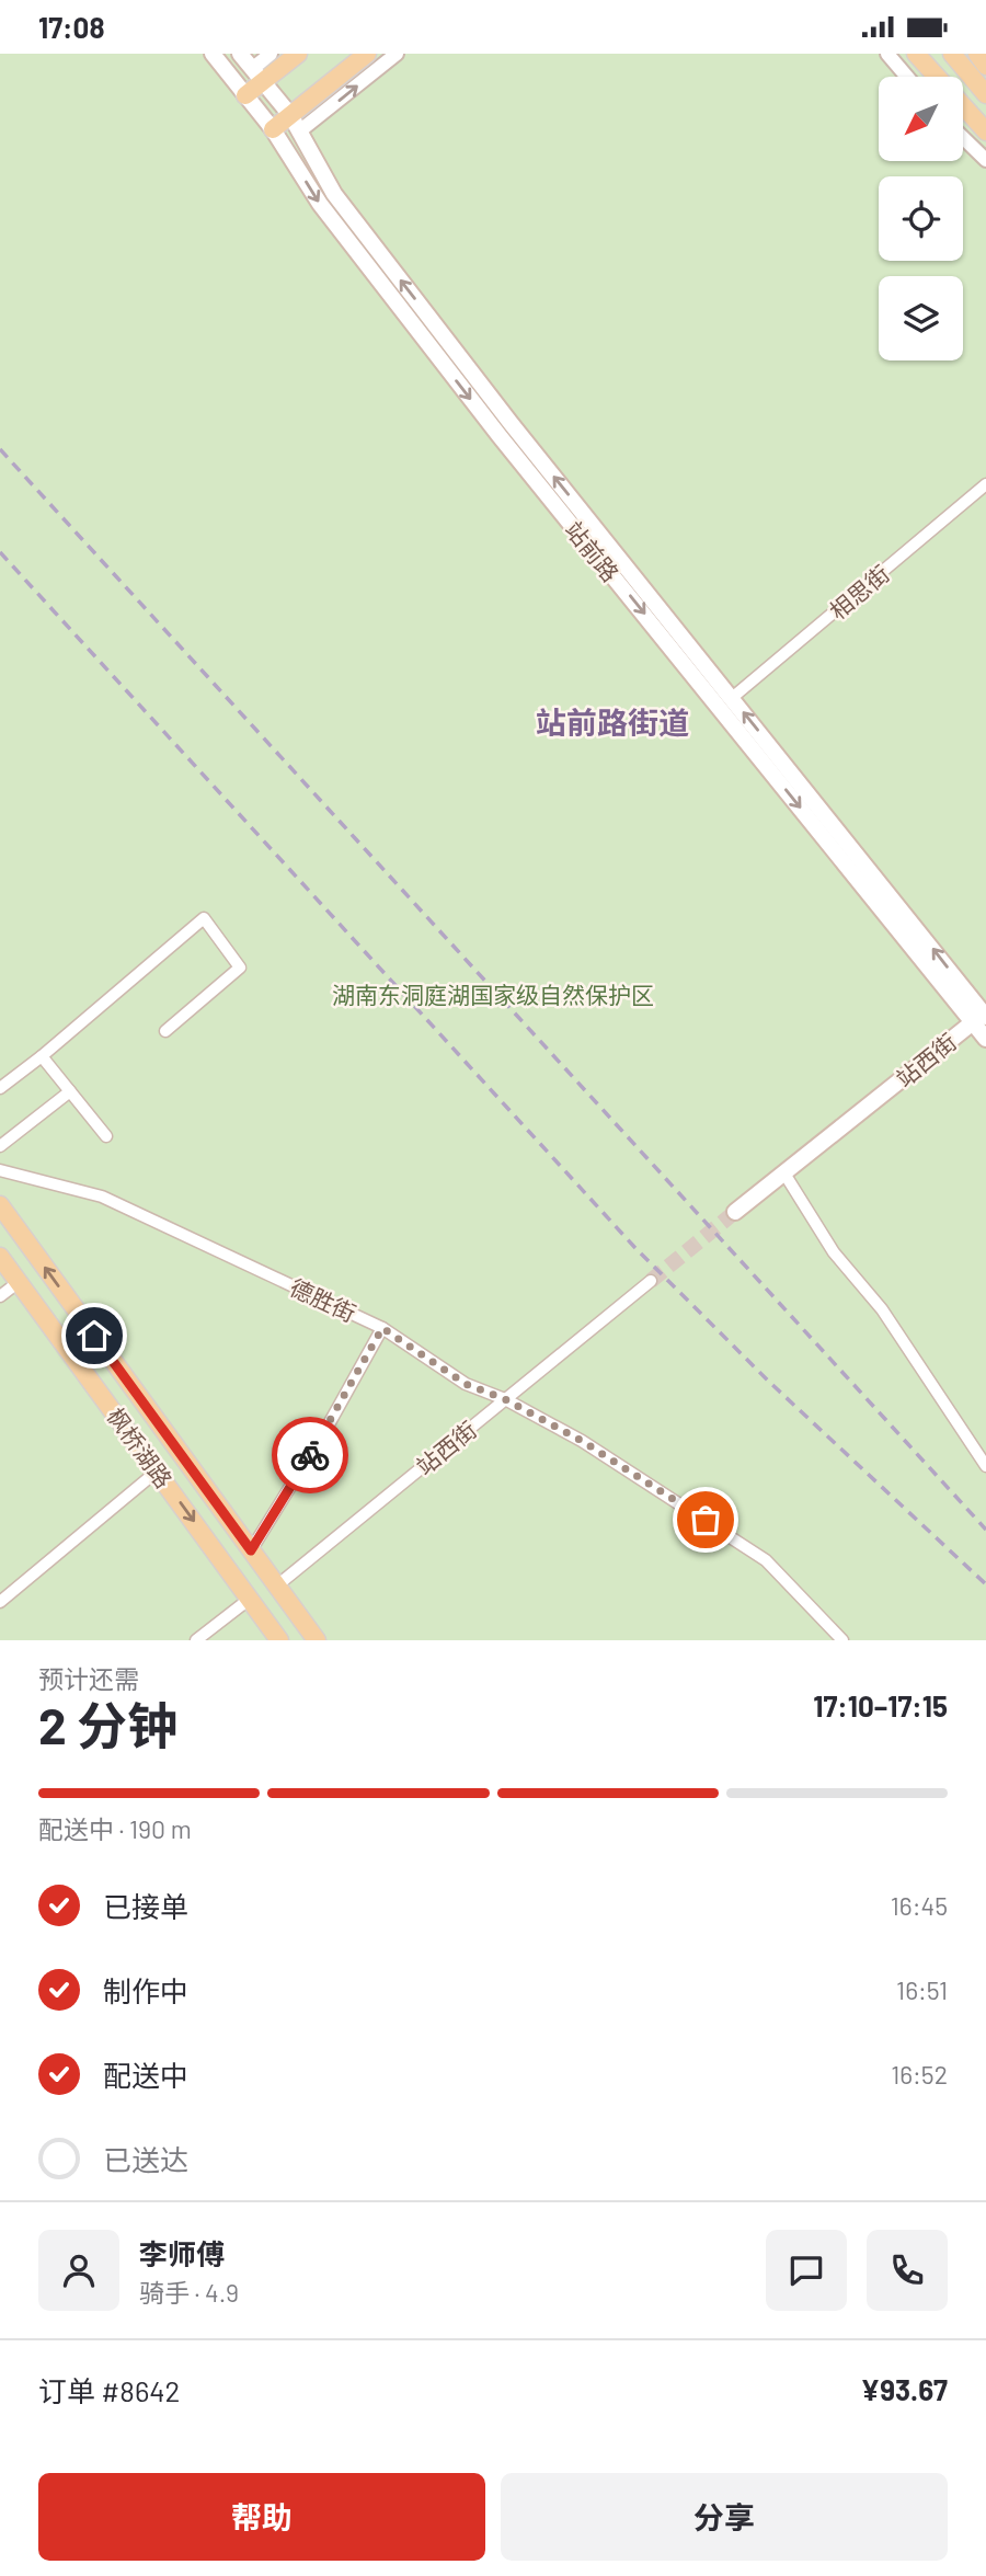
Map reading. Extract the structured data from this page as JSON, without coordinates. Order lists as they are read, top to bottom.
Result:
{
  "streets": {
    "main road": ["站前路", "站西街", "枫桥湖路"],
    "street": ["相思街", "德胜街"]
  },
  "crossings": [
    ["站前路", "相思街"],
    ["站前路", "站西街"],
    ["站西街", "德胜街"],
    ["站西街", "枫桥湖路"]
  ],
  "districts": ["站前路街道"],
  "parks": ["湖南东洞庭湖国家级自然保护区"],
  "north": "bottom left",
  "page": {
    "status": "17:08",
    "heading": ["2 分钟", "预计还需", "17:10–17:15"],
    "panel": [
      "李师傅",
      "骑手 · 4.9",
      "订单 #8642",
      "¥93.67"
    ],
    "bar": "配送中 · 190 m",
    "list": [
      ["已接单", "16:45"],
      ["制作中", "16:51"],
      ["配送中", "16:52"],
      "已送达"
    ],
    "buttons": ["帮助", "分享"]
  }
}
